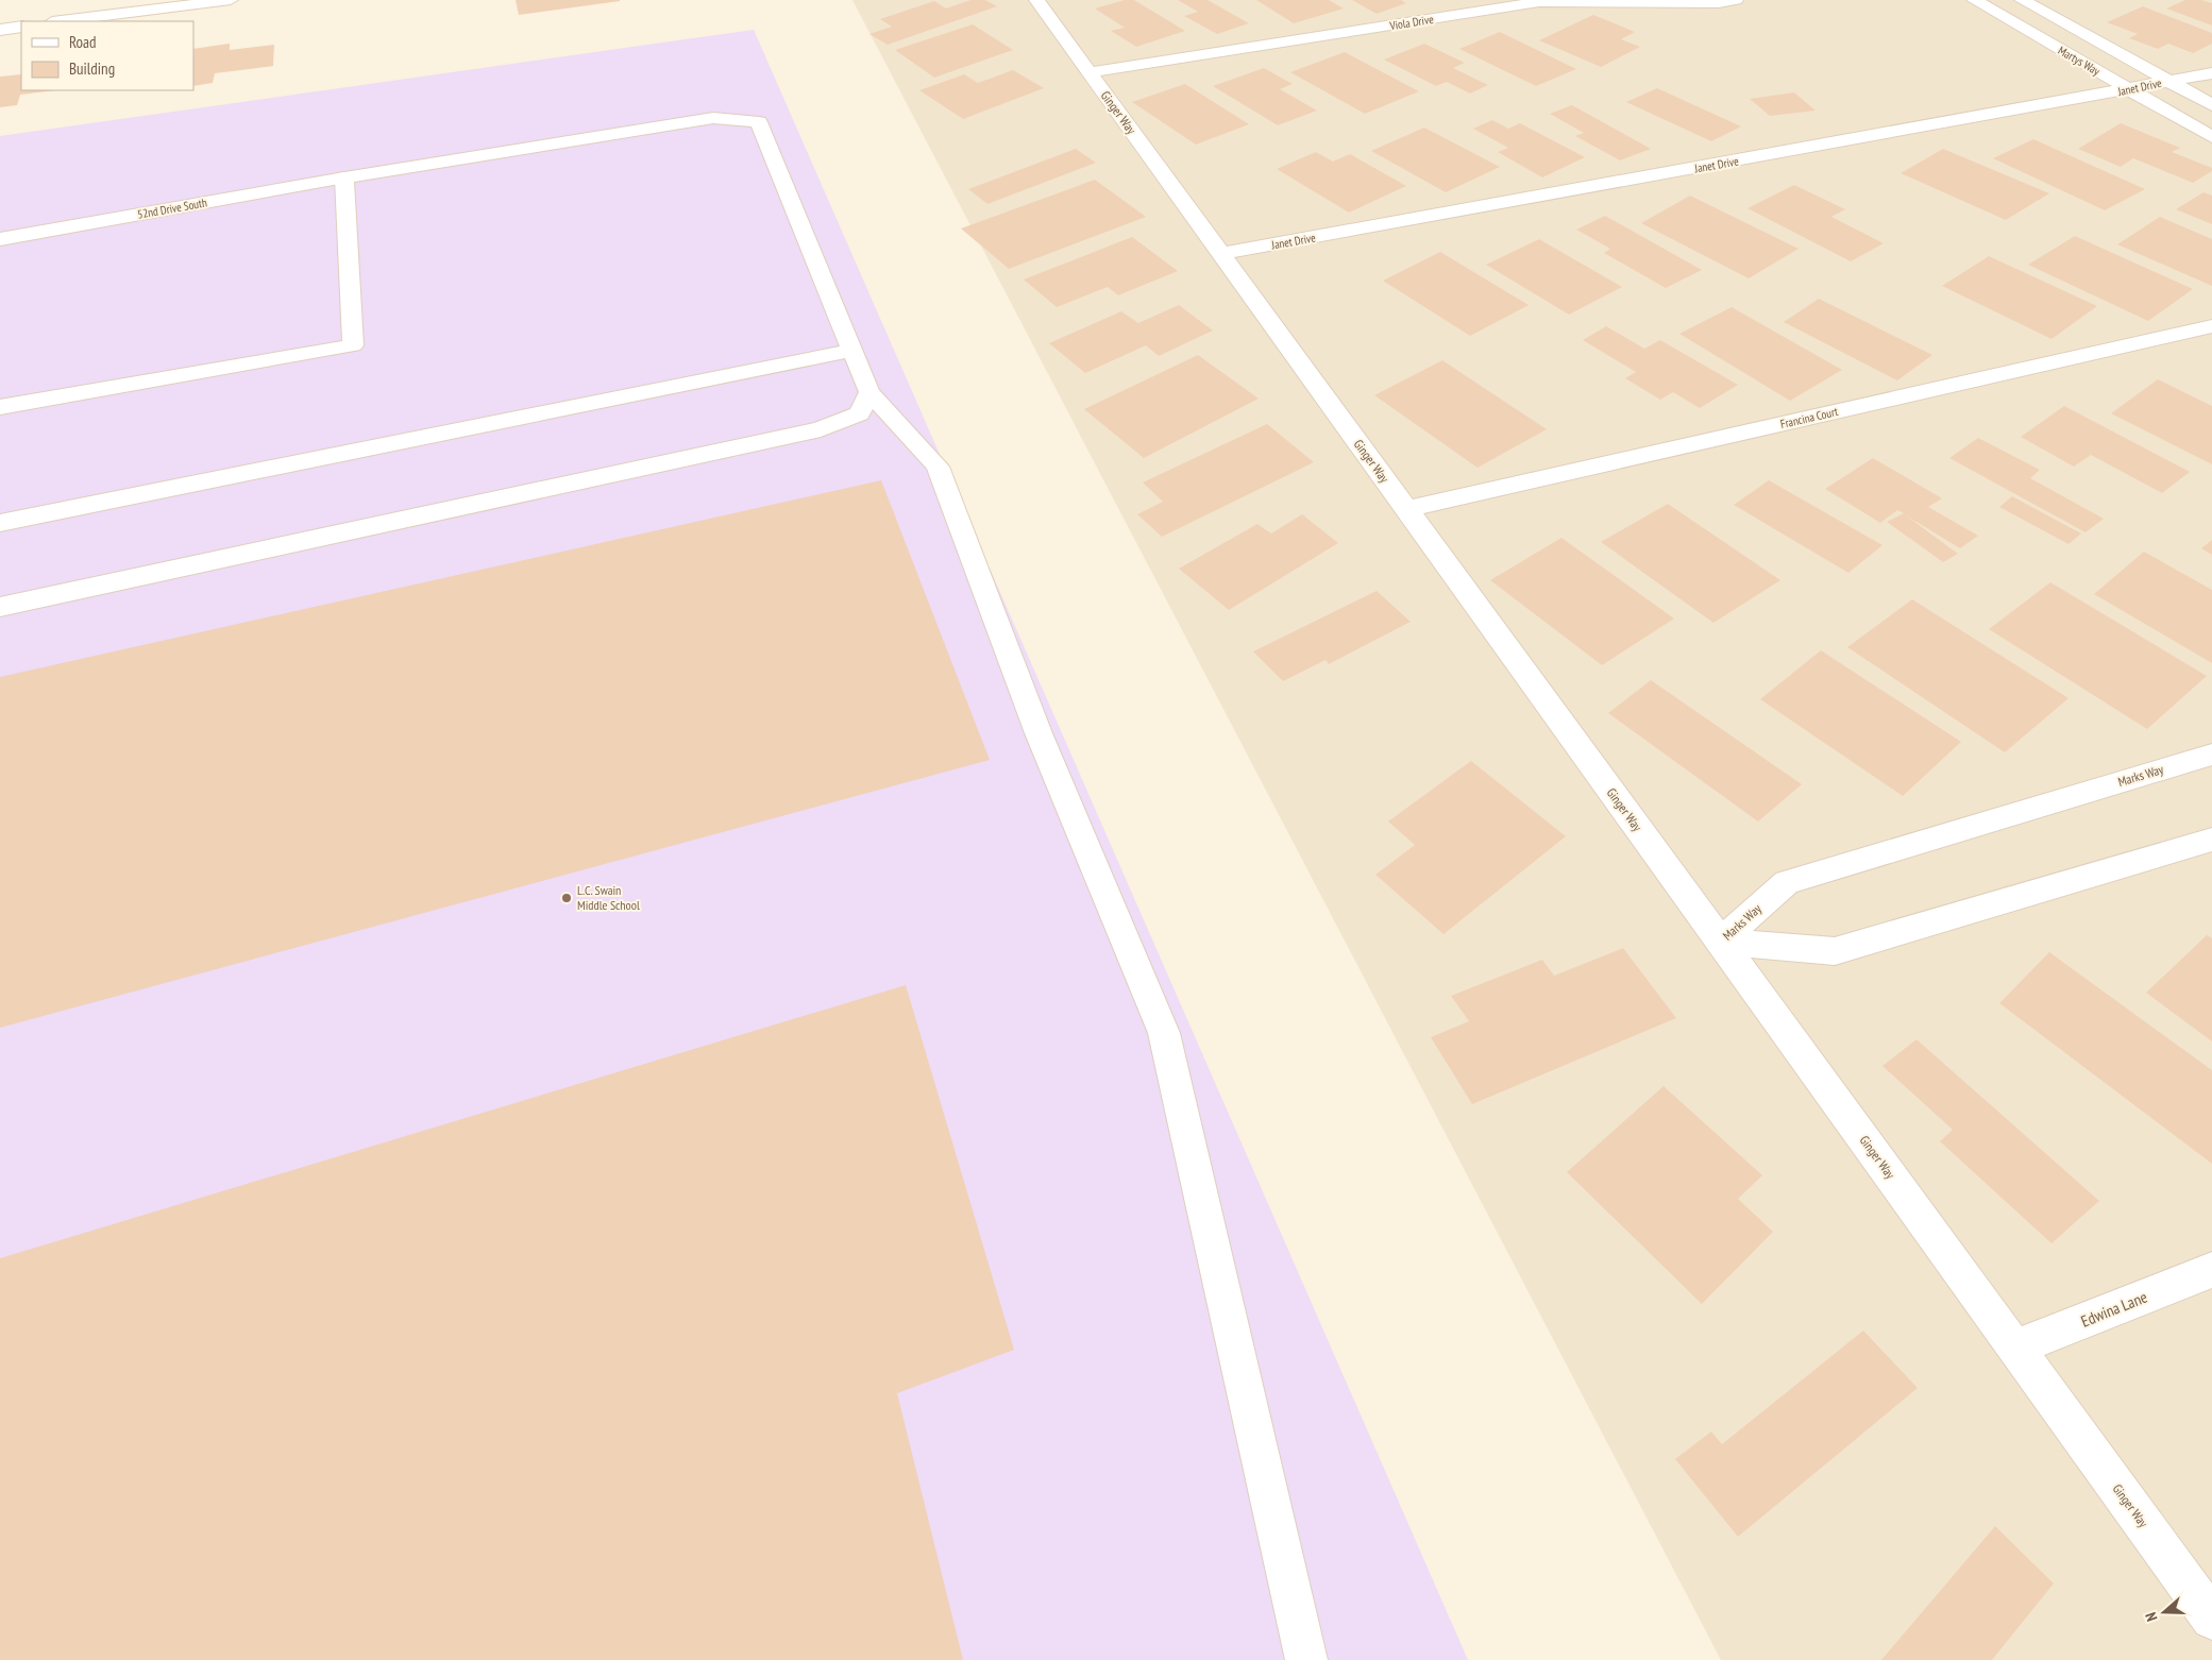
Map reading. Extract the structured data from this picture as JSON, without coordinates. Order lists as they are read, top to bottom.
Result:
{
  "streets": {
    "street": [
      "Viola Drive",
      "Martys Way",
      "Janet Drive",
      "Ginger Way",
      "52nd Drive South",
      "Francina Court",
      "Marks Way",
      "Edwina Lane"
    ]
  },
  "crossings": [
    ["Viola Drive", "Ginger Way"],
    ["Martys Way", "Janet Drive"],
    ["Janet Drive", "Ginger Way"],
    ["Ginger Way", "Francina Court"],
    ["Ginger Way", "Marks Way"],
    ["Ginger Way", "Edwina Lane"]
  ],
  "places": ["L.C. Swain Middle School"],
  "legend": ["Road", "Building"],
  "north": "left"
}
